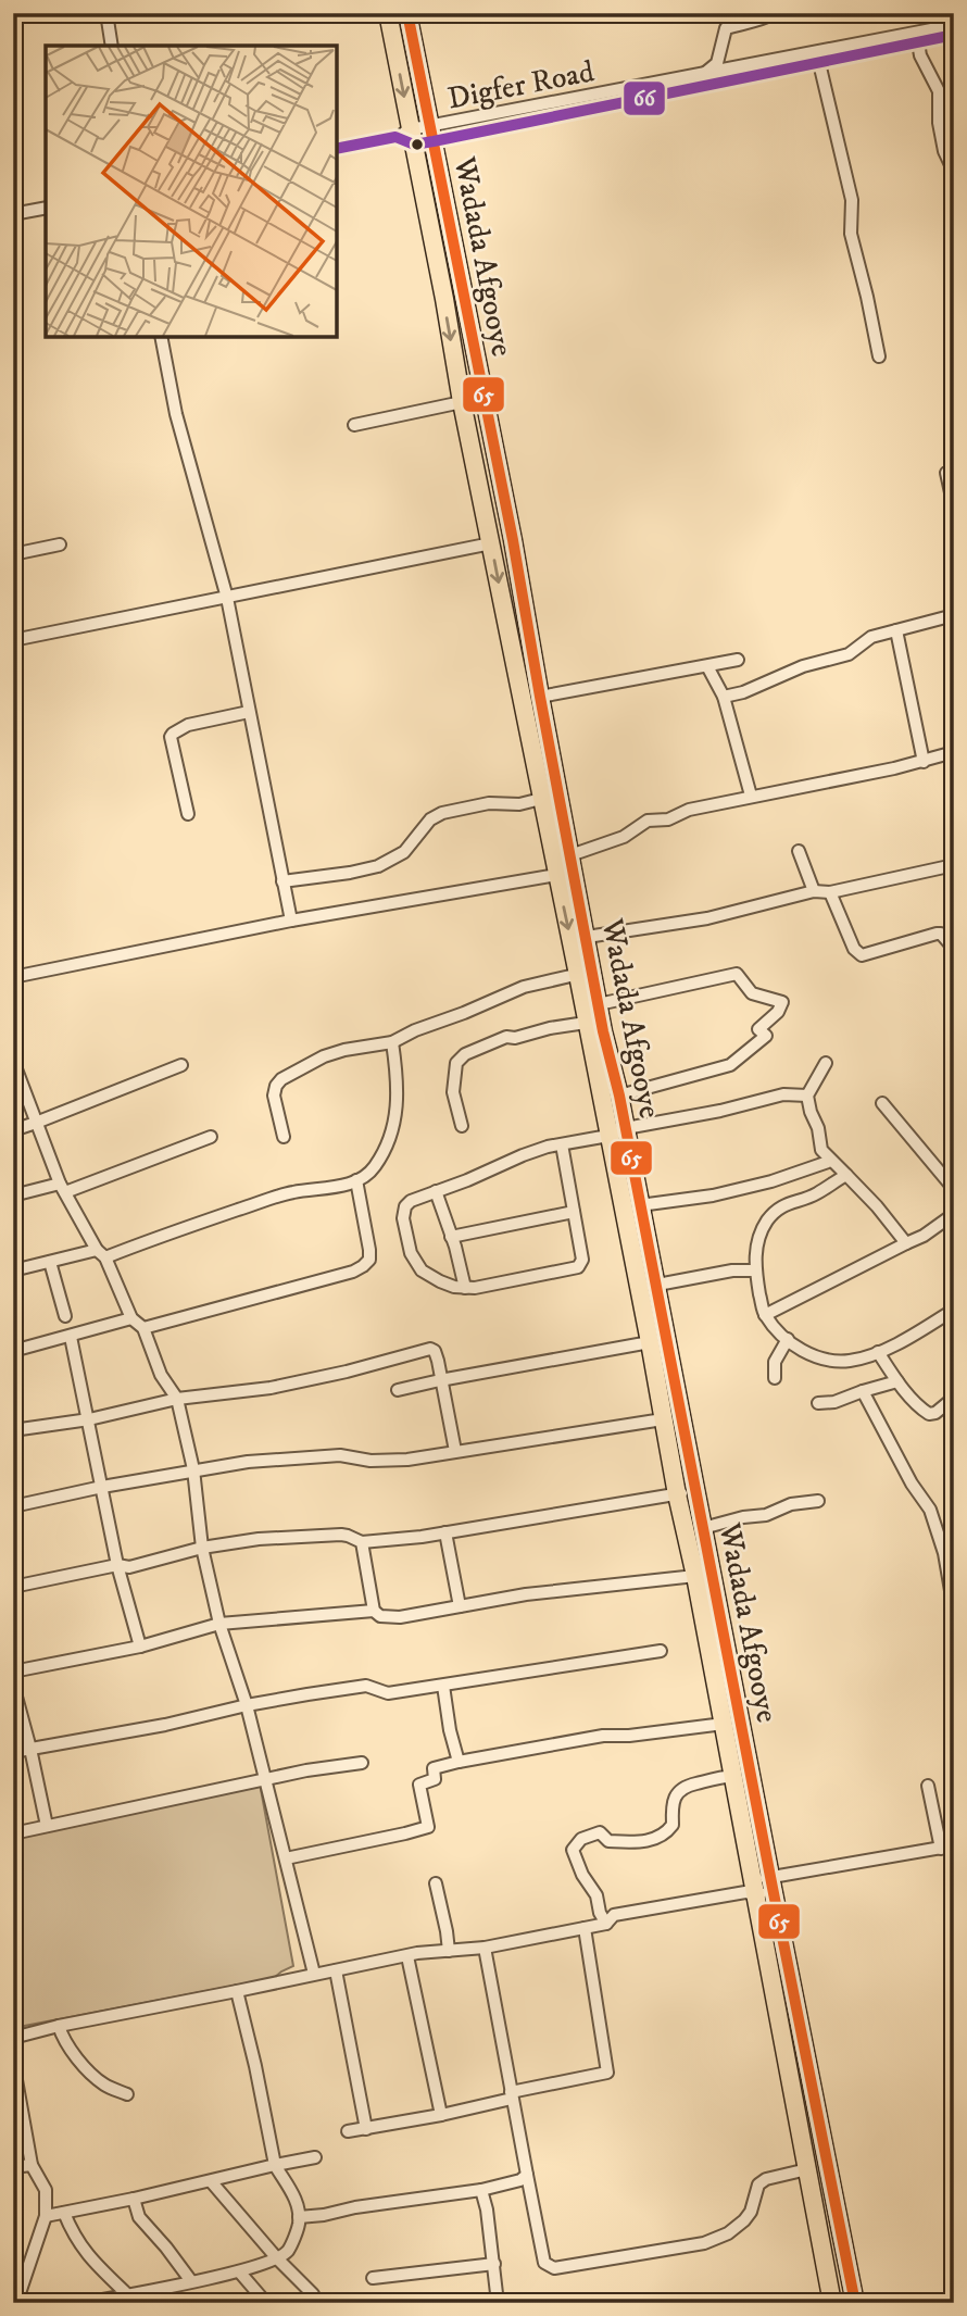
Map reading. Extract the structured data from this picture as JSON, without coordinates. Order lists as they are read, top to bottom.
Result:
{
  "streets": {
    "highway": ["Wadada Afgooye"],
    "street": ["Digfer Road"]
  },
  "crossings": [
    ["Digfer Road", "Wadada Afgooye"]
  ],
  "lines": ["transit line 65", "transit line 66"]
}
